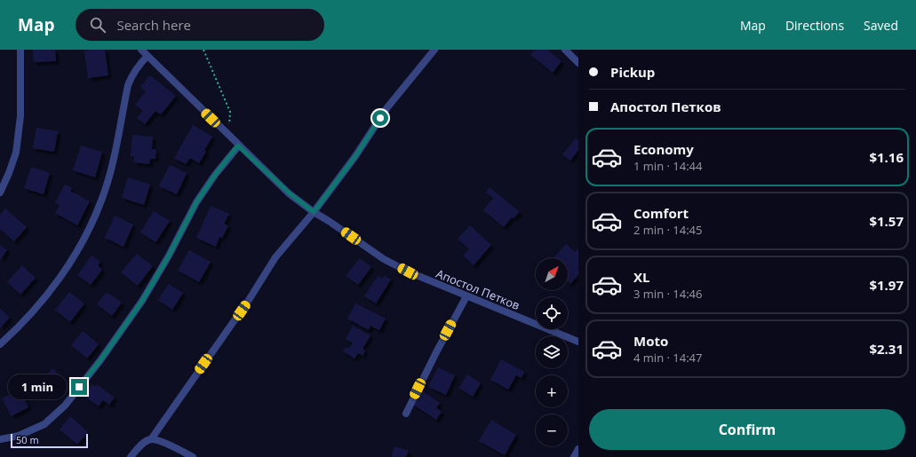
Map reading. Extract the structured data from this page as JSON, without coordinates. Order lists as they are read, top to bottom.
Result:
{
  "streets": {
    "street": ["Апостол Петков"]
  },
  "scale_bar": "50 m",
  "north": "top right",
  "page": {
    "header": "Map",
    "search": "Search here",
    "nav": ["Map", "Directions", "Saved"],
    "banner": ["Pickup", "Апостол Петков"],
    "list": [
      {
        "name": "Economy",
        "note": "1 min · 14:44",
        "value": "$1.16"
      },
      {
        "name": "Comfort",
        "note": "2 min · 14:45",
        "value": "$1.57"
      },
      {
        "name": "XL",
        "note": "3 min · 14:46",
        "value": "$1.97"
      },
      {
        "name": "Moto",
        "note": "4 min · 14:47",
        "value": "$2.31"
      }
    ],
    "map_buttons": ["+", "−"],
    "bubble": "1 min",
    "buttons": "Confirm",
    "scale": "50 m"
  }
}
